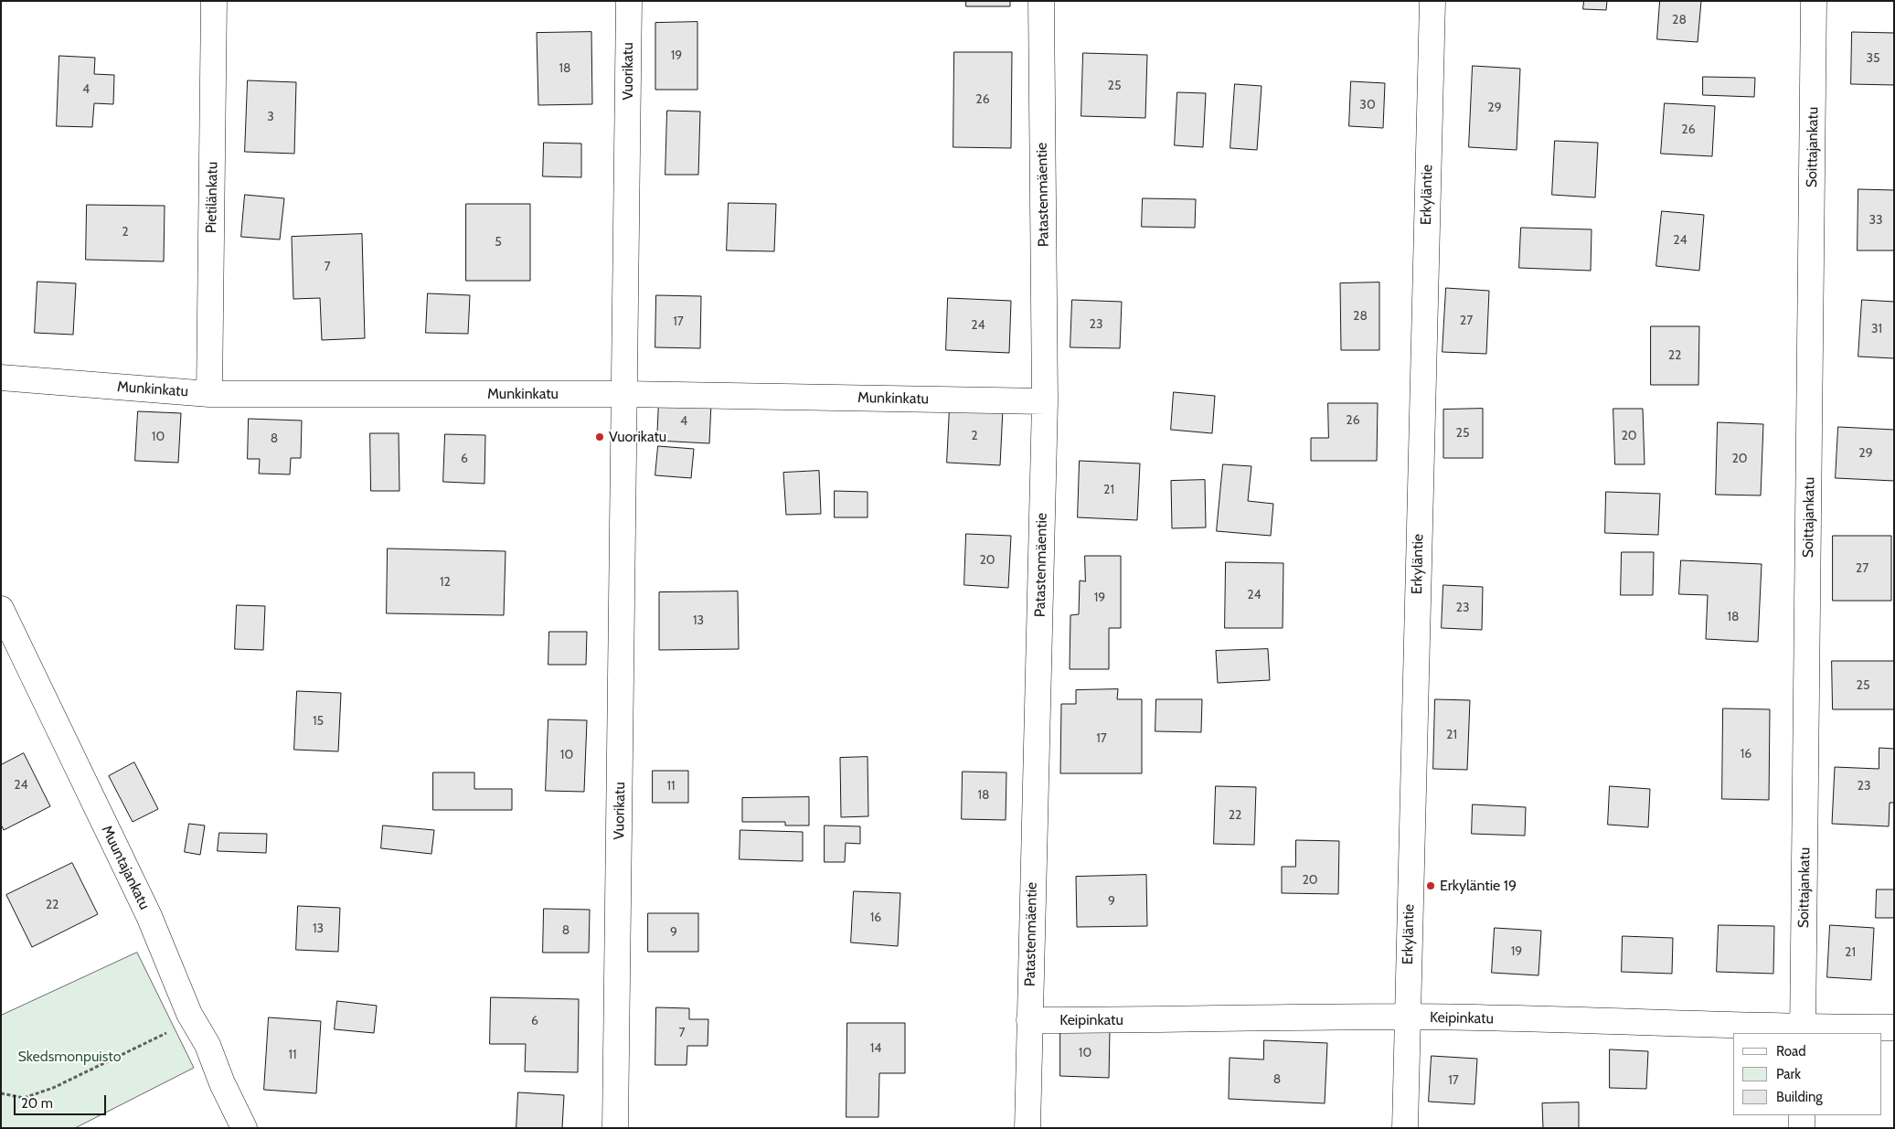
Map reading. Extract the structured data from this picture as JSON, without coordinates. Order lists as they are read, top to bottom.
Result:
{
  "streets": {
    "street": [
      "Vuorikatu",
      "Soittajankatu",
      "Patastenmäentie",
      "Erkyläntie",
      "Pietilänkatu",
      "Munkinkatu",
      "Muuntajankatu",
      "Keipinkatu"
    ]
  },
  "crossings": [
    ["Vuorikatu", "Munkinkatu"],
    ["Soittajankatu", "Keipinkatu"],
    ["Patastenmäentie", "Munkinkatu"],
    ["Patastenmäentie", "Keipinkatu"],
    ["Erkyläntie", "Keipinkatu"],
    ["Pietilänkatu", "Munkinkatu"]
  ],
  "parks": ["Skedsmonpuisto"],
  "places": ["Vuorikatu", "Erkyläntie 19"],
  "house_numbers": [
    "28",
    "19",
    "35",
    "18",
    "25",
    "4",
    "26",
    "30",
    "29",
    "3",
    "26",
    "33",
    "2",
    "24",
    "5",
    "7",
    "28",
    "27",
    "17",
    "23",
    "24",
    "31",
    "22",
    "26",
    "4",
    "25",
    "2",
    "20",
    "10",
    "8",
    "29",
    "6",
    "20",
    "21",
    "20",
    "27",
    "12",
    "24",
    "19",
    "23",
    "18",
    "13",
    "25",
    "15",
    "21",
    "17",
    "16",
    "10",
    "24",
    "11",
    "23",
    "18",
    "22",
    "20",
    "9",
    "22",
    "16",
    "13",
    "8",
    "9",
    "19",
    "21",
    "6",
    "7",
    "14",
    "10",
    "11",
    "8",
    "17"
  ],
  "legend": ["Road", "Park", "Building"],
  "scale_bar": "20 m"
}
